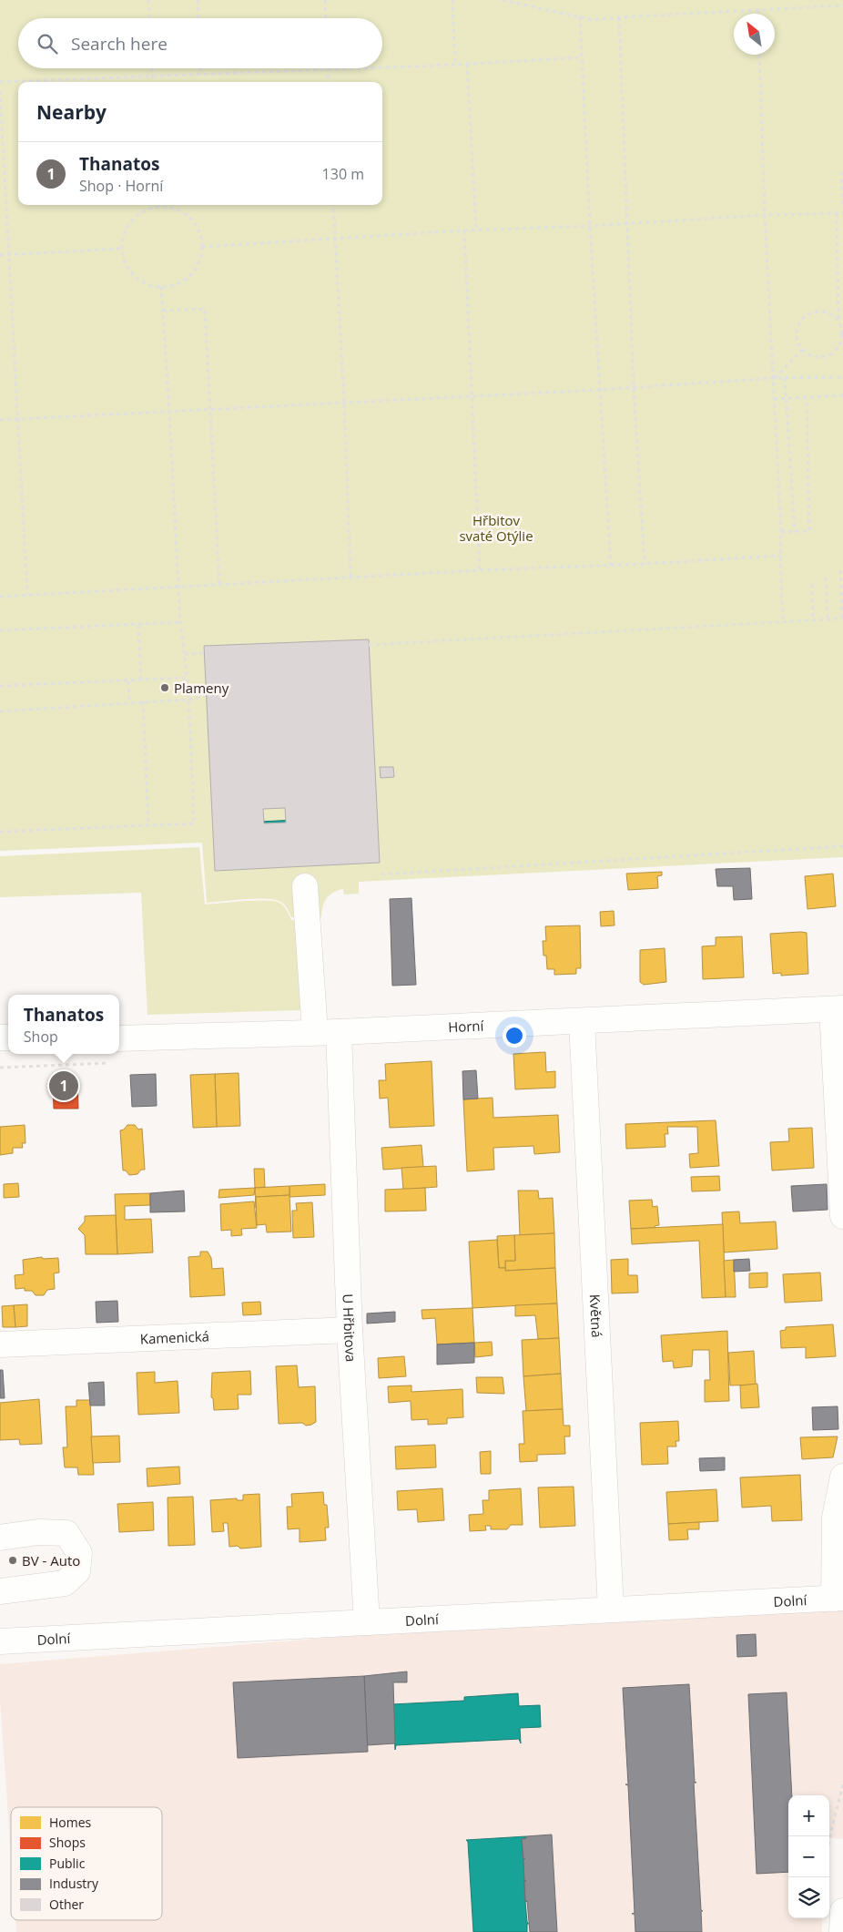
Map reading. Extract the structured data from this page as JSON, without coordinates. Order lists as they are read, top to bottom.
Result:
{
  "streets": {
    "street": [
      "Horní",
      "Květná",
      "U Hřbitova",
      "Kamenická",
      "Dolní"
    ]
  },
  "crossings": [
    ["Horní", "Květná"],
    ["Horní", "U Hřbitova"],
    ["Květná", "Dolní"],
    ["U Hřbitova", "Kamenická"],
    ["U Hřbitova", "Dolní"]
  ],
  "parks": ["Hřbitov svaté Otýlie"],
  "places": ["Plameny", "BV - Auto"],
  "legend": [
    "Homes",
    "Shops",
    "Public",
    "Industry",
    "Other"
  ],
  "north": "top left",
  "page": {
    "search": "Search here",
    "heading": "Nearby",
    "list": [
      {
        "mark": "1",
        "name": "Thanatos",
        "note": "Shop · Horní",
        "value": "130 m"
      }
    ],
    "popup": ["Thanatos", "Shop"],
    "pins": "1",
    "map_buttons": ["+", "−"]
  }
}
